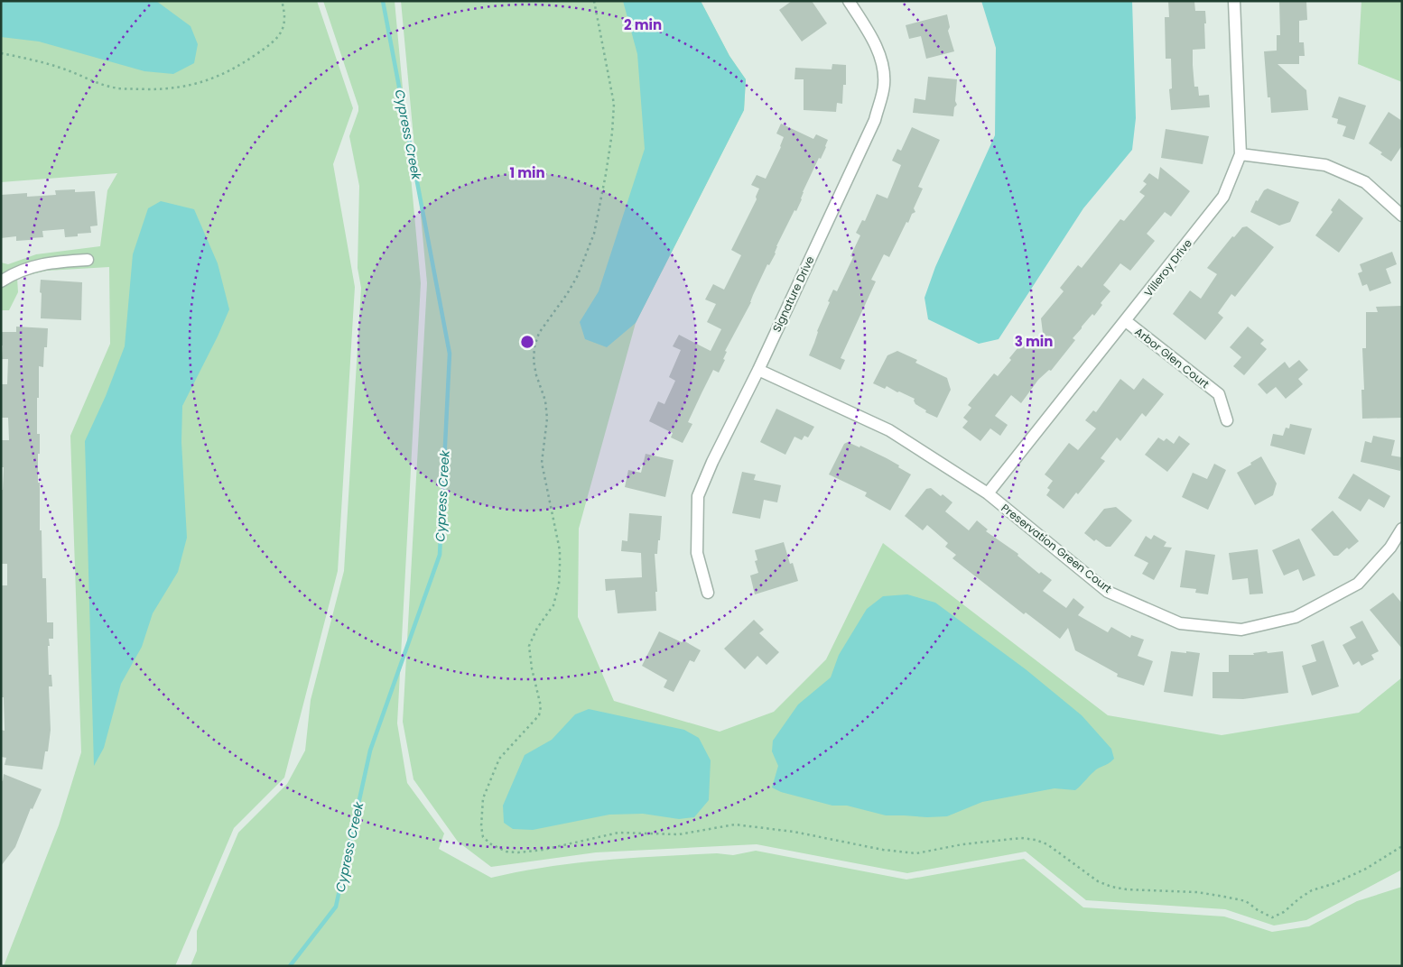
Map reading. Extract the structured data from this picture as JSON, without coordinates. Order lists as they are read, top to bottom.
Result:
{
  "streets": {
    "street": [
      "Villeroy Drive",
      "Signature Drive",
      "Arbor Glen Court",
      "Preservation Green Court"
    ]
  },
  "crossings": [
    ["Villeroy Drive", "Arbor Glen Court"],
    ["Villeroy Drive", "Preservation Green Court"],
    ["Signature Drive", "Preservation Green Court"]
  ],
  "water": ["Cypress Creek"],
  "rings": ["2 min", "1 min", "3 min"]
}
